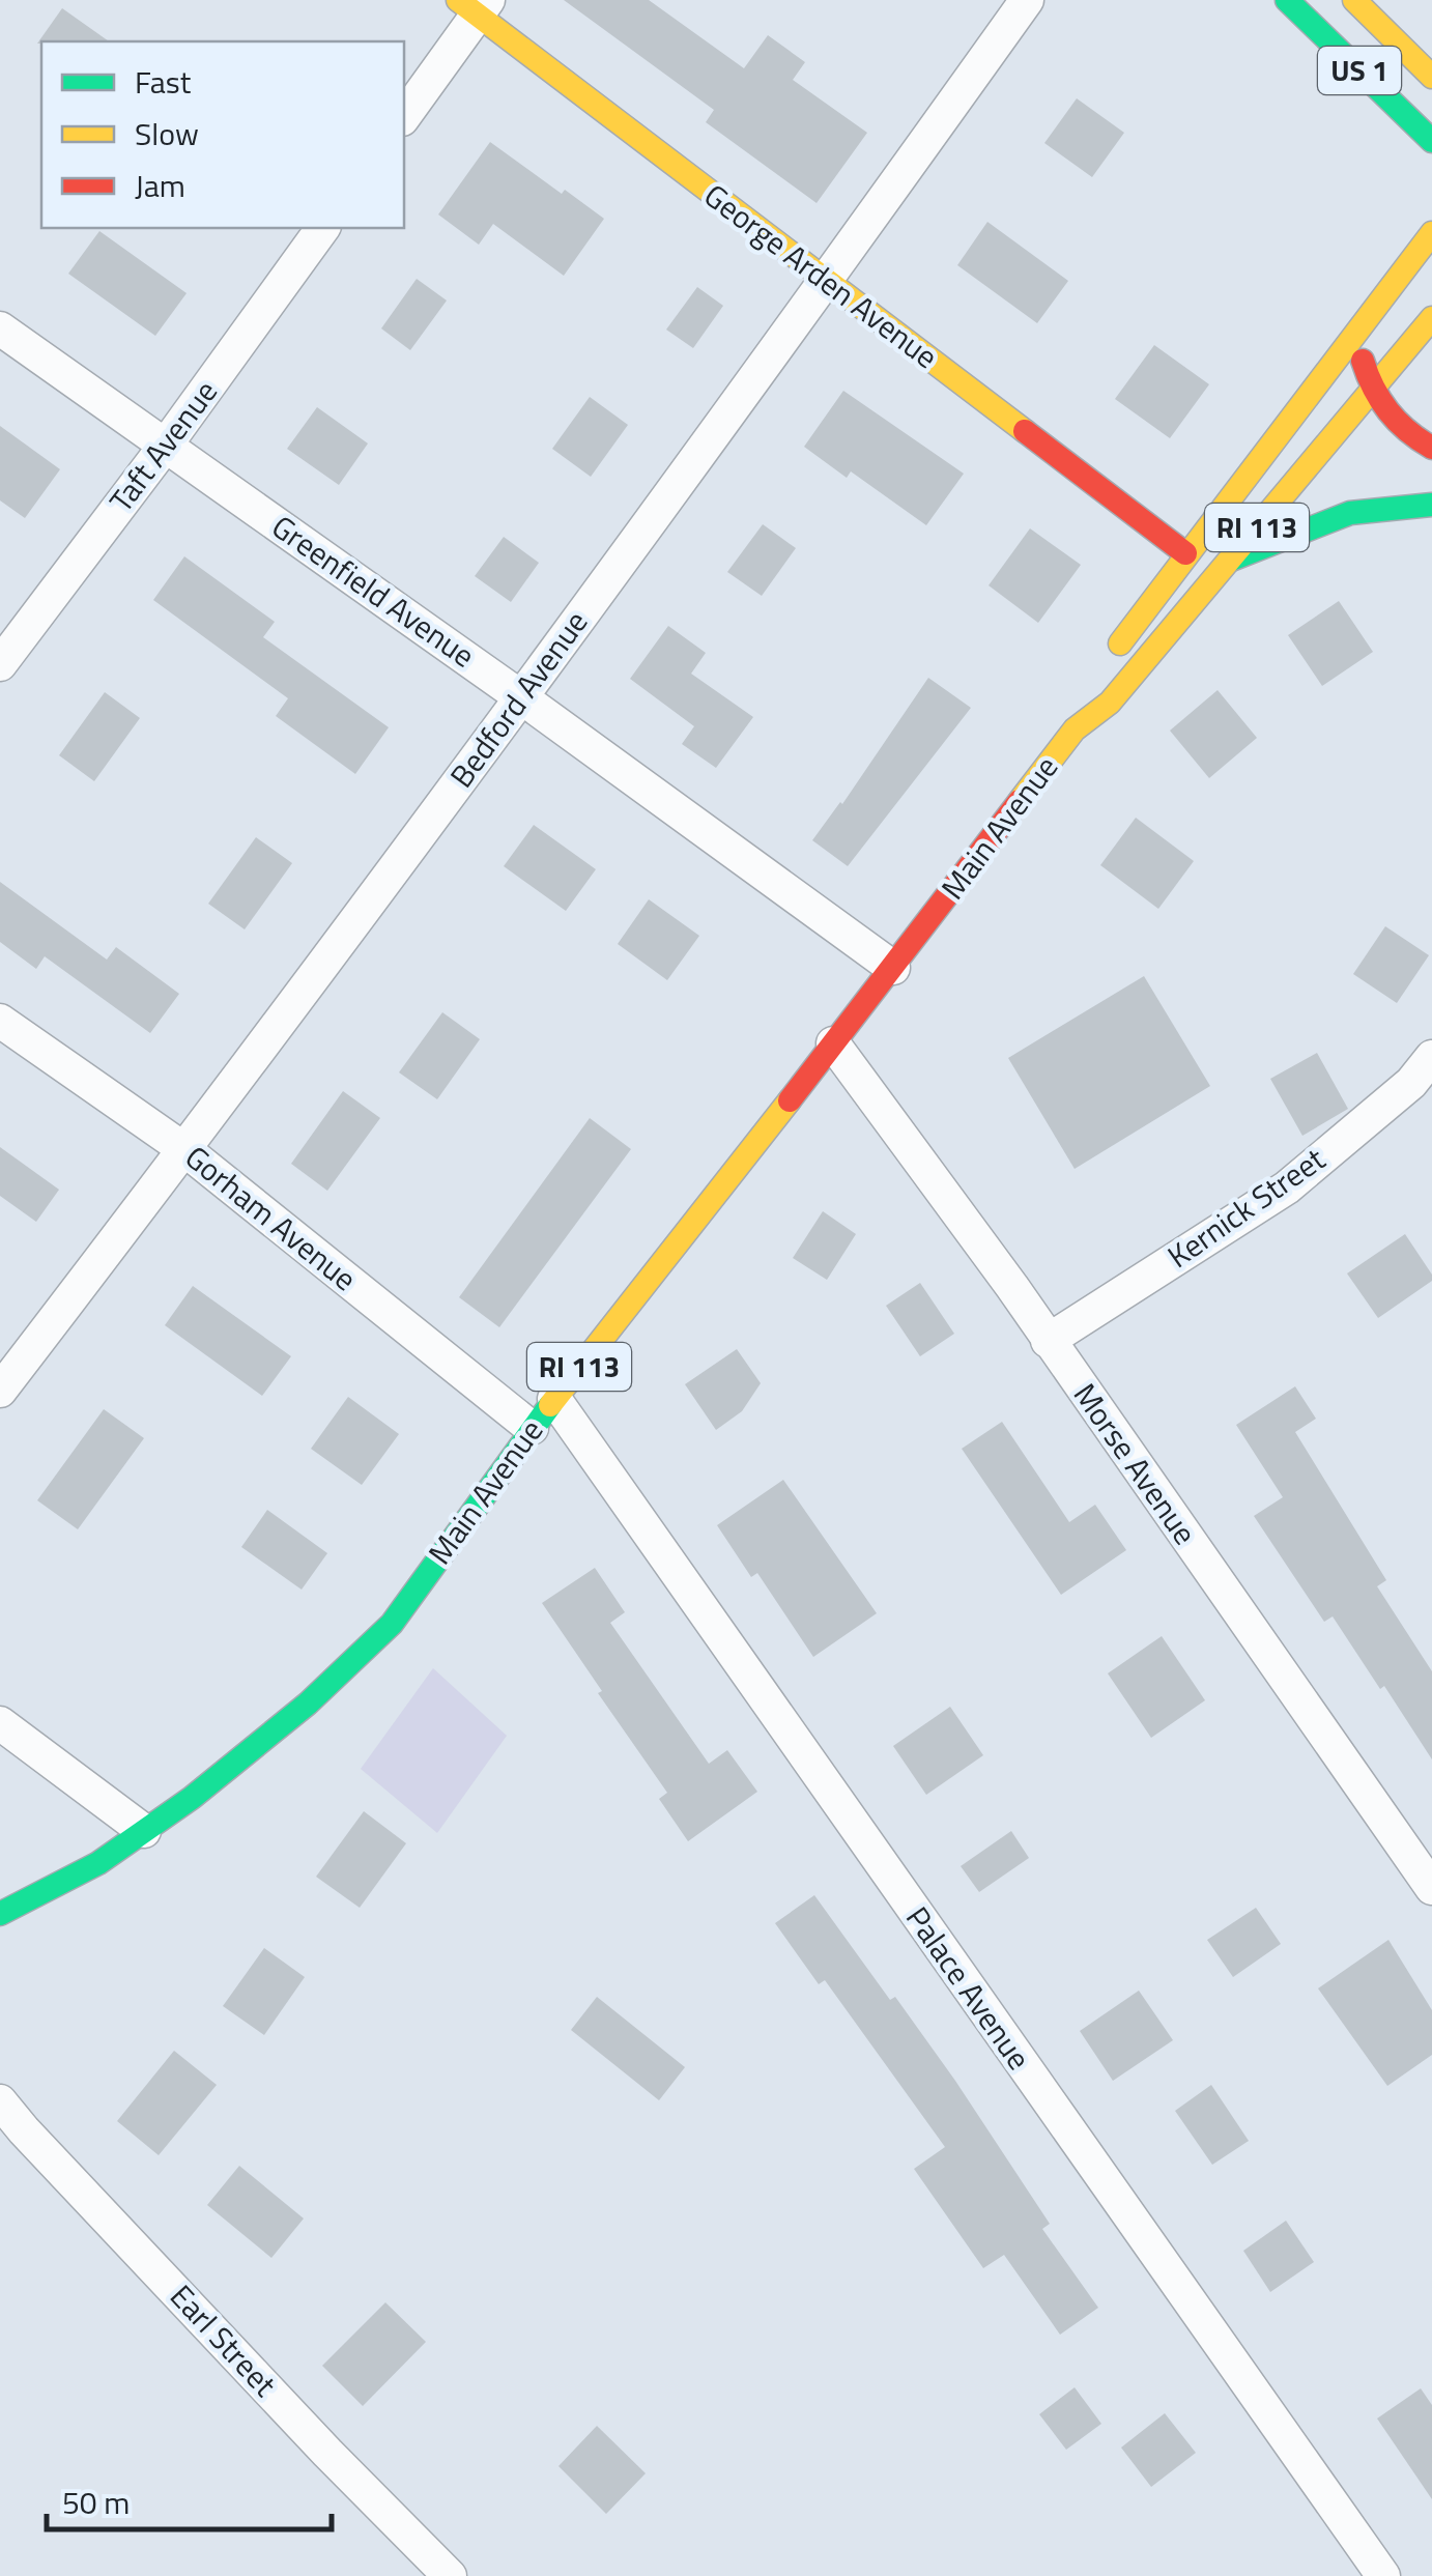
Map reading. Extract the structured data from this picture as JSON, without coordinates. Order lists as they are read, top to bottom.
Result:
{
  "streets": {
    "main road": [
      "US 1",
      "George Arden Avenue",
      "RI 113",
      "Main Avenue"
    ],
    "street": [
      "Taft Avenue",
      "Greenfield Avenue",
      "Bedford Avenue",
      "Kernick Street",
      "Gorham Avenue",
      "Morse Avenue",
      "Palace Avenue",
      "Earl Street"
    ]
  },
  "crossings": [
    ["George Arden Avenue", "RI 113"],
    ["George Arden Avenue", "Bedford Avenue"],
    ["Taft Avenue", "Greenfield Avenue"],
    ["Greenfield Avenue", "Bedford Avenue"],
    ["Greenfield Avenue", "Main Avenue"],
    ["Bedford Avenue", "Gorham Avenue"],
    ["Main Avenue", "Gorham Avenue"],
    ["Main Avenue", "Morse Avenue"],
    ["Main Avenue", "Palace Avenue"],
    ["Kernick Street", "Morse Avenue"]
  ],
  "legend": ["Fast", "Slow", "Jam"],
  "scale_bar": "50 m"
}
